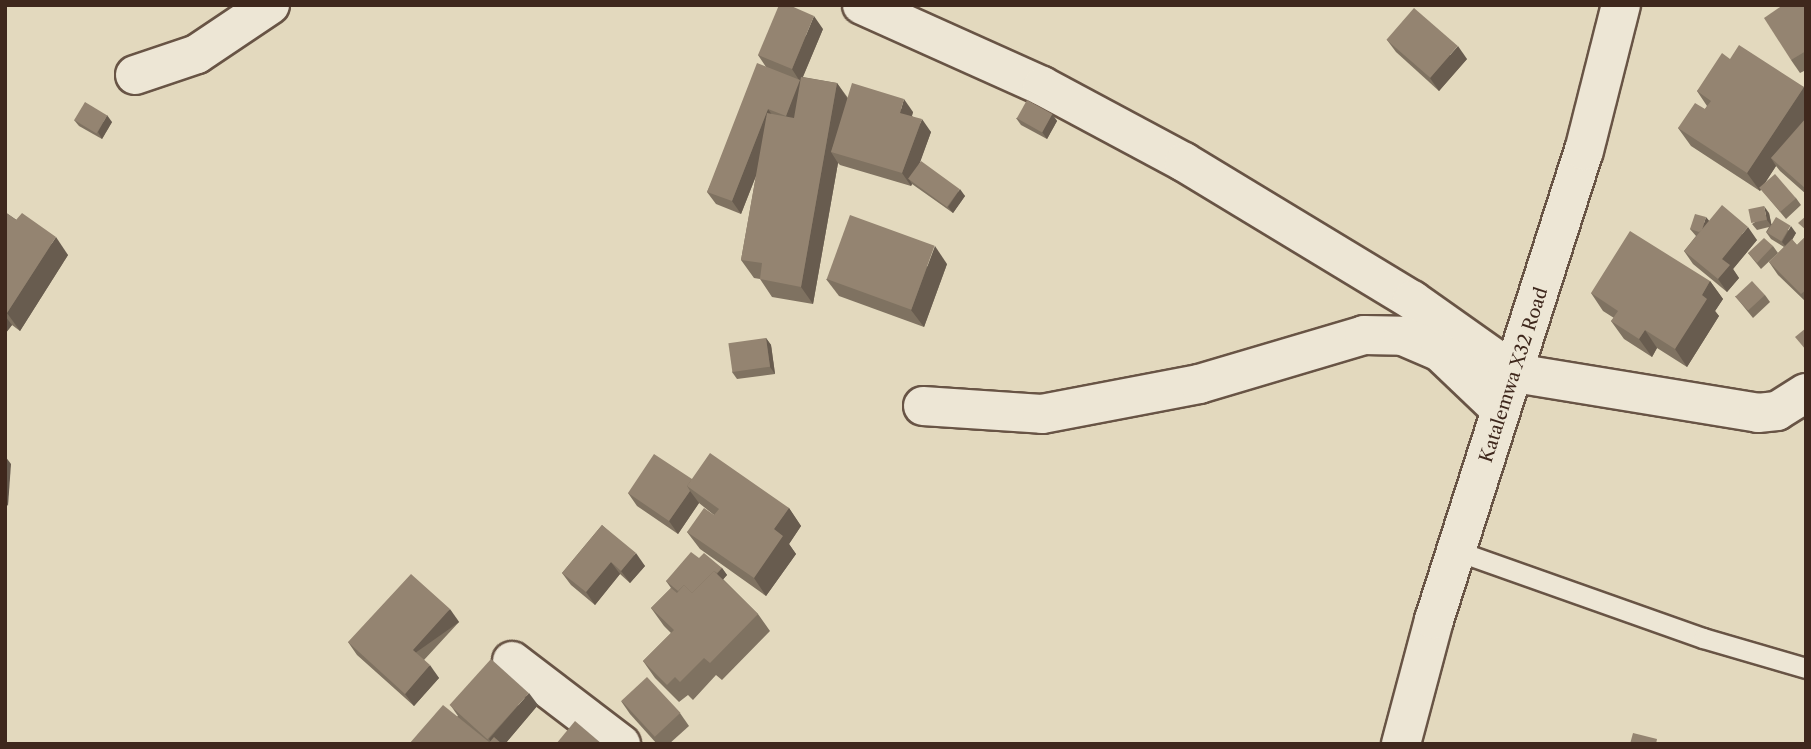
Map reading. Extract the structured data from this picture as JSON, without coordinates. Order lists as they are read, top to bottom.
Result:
{
  "streets": {
    "street": ["Katalemwa X32 Road"]
  }
}
